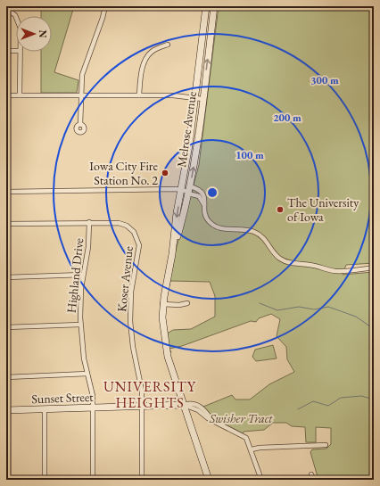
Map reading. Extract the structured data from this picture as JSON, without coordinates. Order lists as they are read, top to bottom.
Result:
{
  "streets": {
    "main road": ["Melrose Avenue", "Sunset Street"],
    "street": ["Highland Drive", "Koser Avenue"]
  },
  "crossings": [
    ["Melrose Avenue", "Sunset Street"],
    ["Highland Drive", "Koser Avenue"],
    ["Highland Drive", "Sunset Street"],
    ["Koser Avenue", "Sunset Street"]
  ],
  "districts": ["UNIVERSITY HEIGHTS"],
  "parks": ["Swisher Tract"],
  "places": ["Iowa City Fire Station No. 2", "The University of Iowa"],
  "north": "right",
  "rings": ["300 m", "200 m", "100 m"]
}
